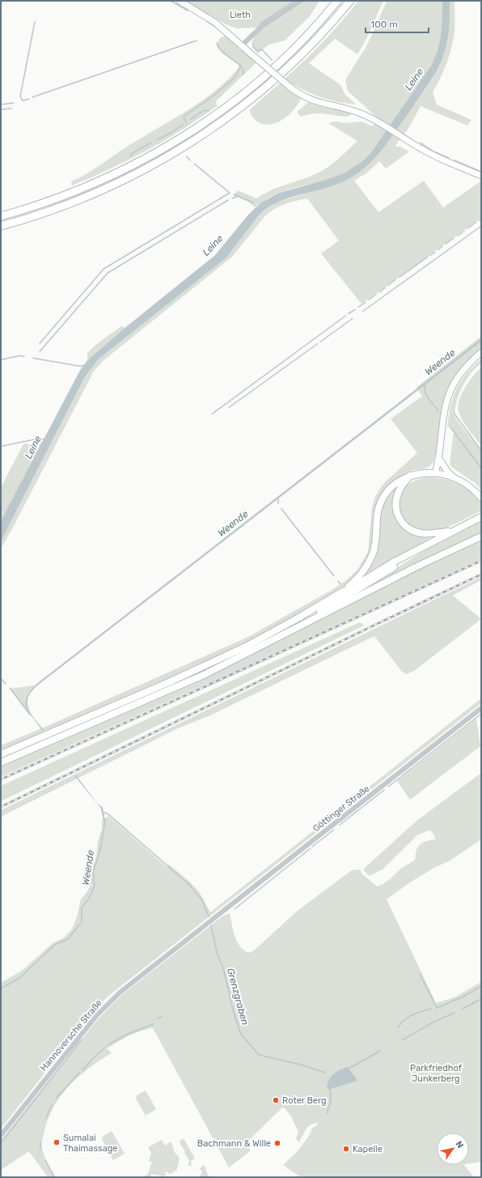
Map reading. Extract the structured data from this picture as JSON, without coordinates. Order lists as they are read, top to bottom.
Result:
{
  "streets": {
    "street": ["Göttinger Straße", "Hannoversche Straße"]
  },
  "crossings": [
    ["Göttinger Straße", "Hannoversche Straße"]
  ],
  "water": ["Leine", "Weende", "Grenzgraben"],
  "parks": ["Lieth", "Parkfriedhof Junkerberg"],
  "places": [
    "Roter Berg",
    "Sumalai Thaimassage",
    "Bachmann & Wille",
    "Kapelle"
  ],
  "scale_bar": "100 m",
  "north": "top right"
}
